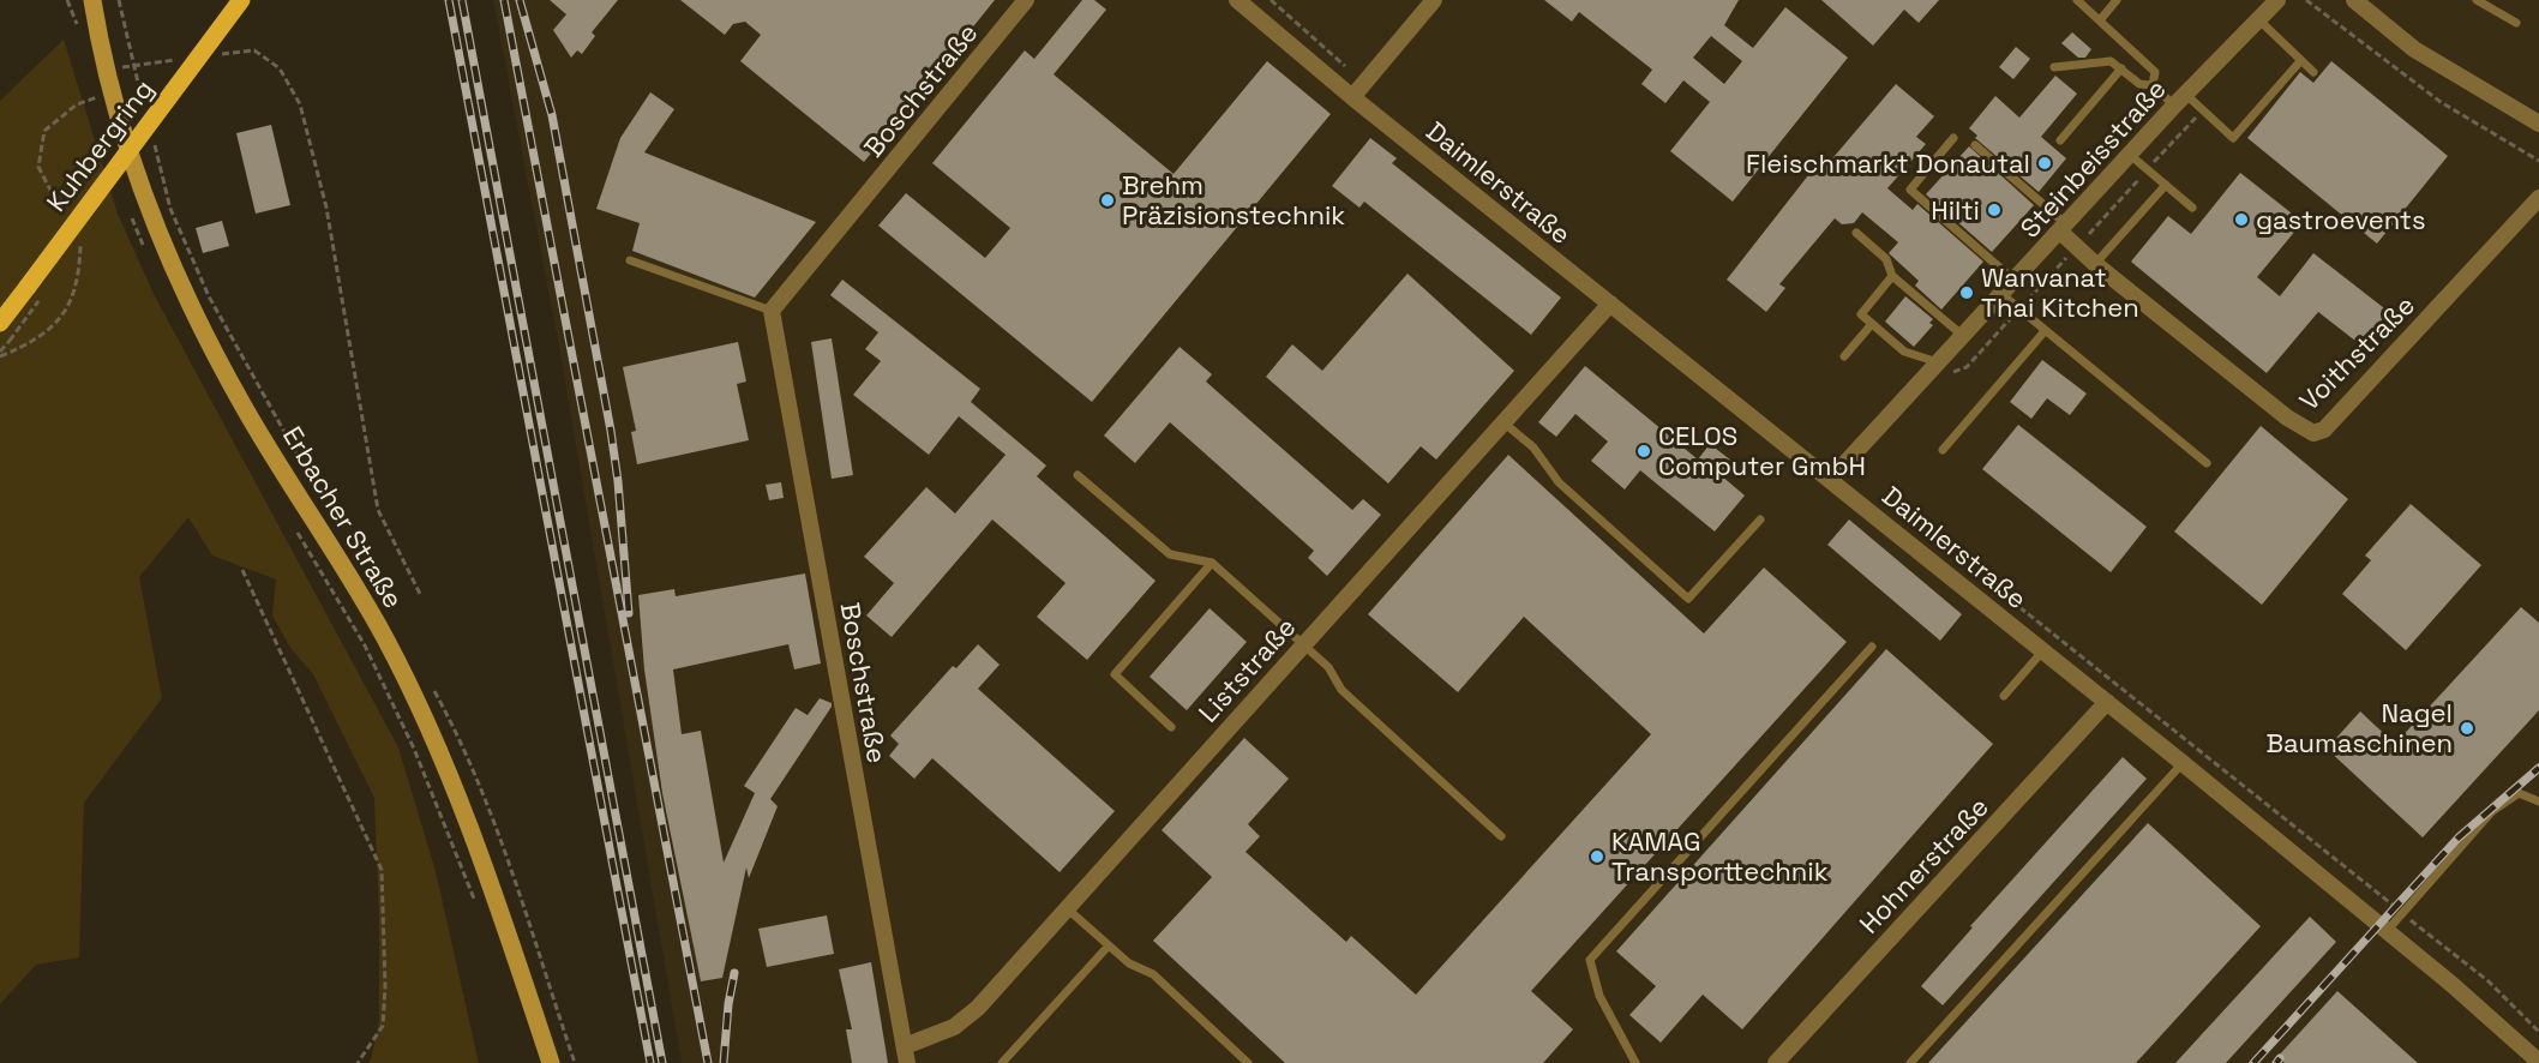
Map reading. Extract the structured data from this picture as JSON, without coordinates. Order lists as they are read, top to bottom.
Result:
{
  "streets": {
    "main road": ["Kuhbergring", "Erbacher Straße"],
    "street": [
      "Boschstraße",
      "Steinbeisstraße",
      "Daimlerstraße",
      "Voithstraße",
      "Liststraße",
      "Hohnerstraße"
    ]
  },
  "crossings": [
    ["Boschstraße", "Liststraße"],
    ["Steinbeisstraße", "Daimlerstraße"],
    ["Steinbeisstraße", "Voithstraße"],
    ["Daimlerstraße", "Liststraße"],
    ["Daimlerstraße", "Hohnerstraße"]
  ],
  "places": [
    "Fleischmarkt Donautal",
    "Brehm Präzisionstechnik",
    "Hilti",
    "gastroevents",
    "Wanvanat Thai Kitchen",
    "CELOS Computer GmbH",
    "Nagel Baumaschinen",
    "KAMAG Transporttechnik"
  ]
}
